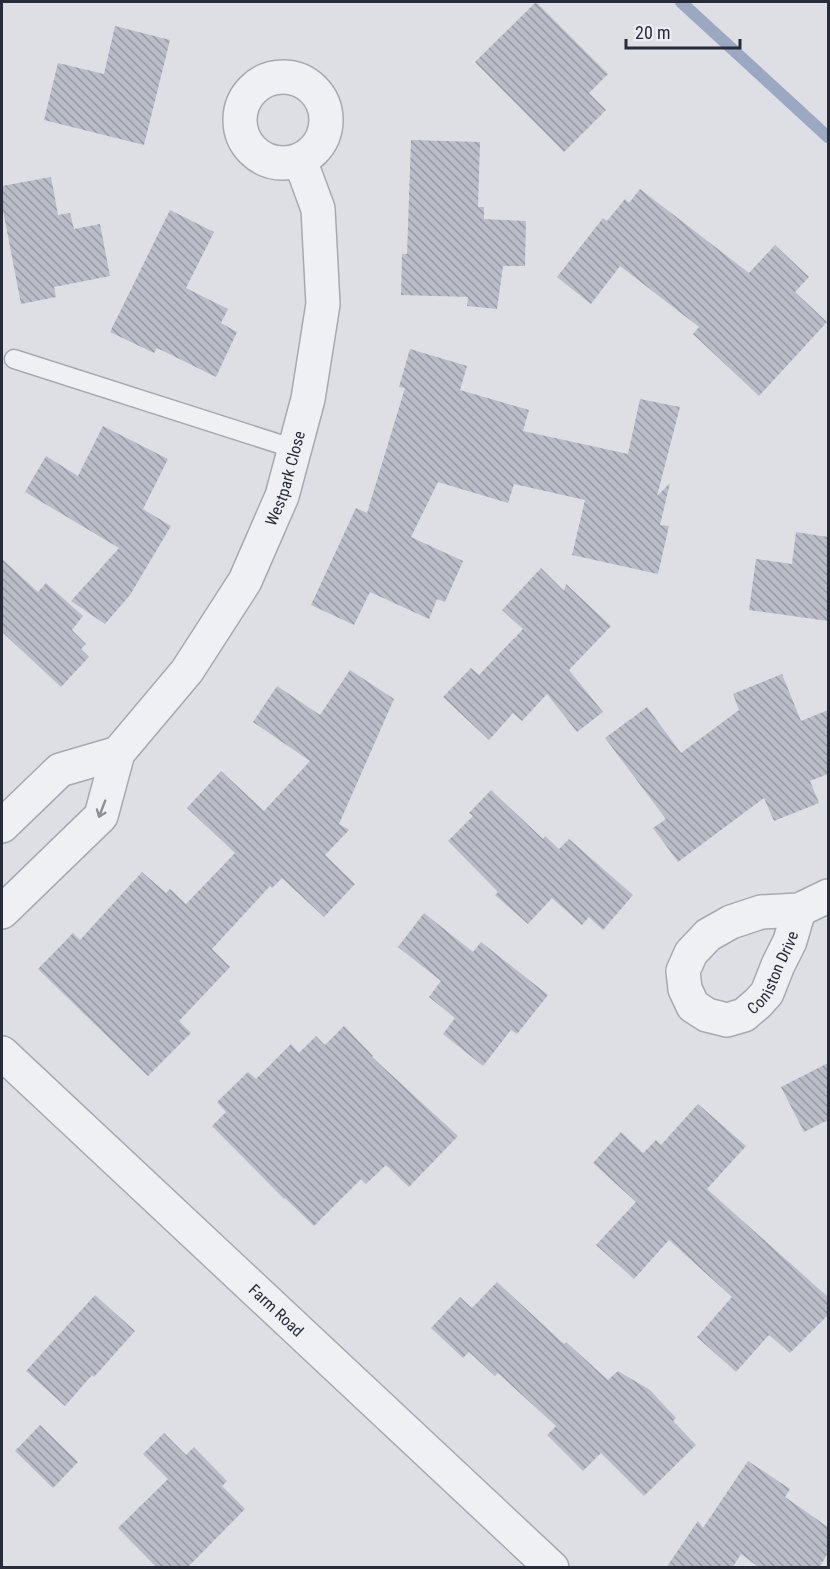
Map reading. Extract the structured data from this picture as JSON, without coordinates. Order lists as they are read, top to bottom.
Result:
{
  "streets": {
    "street": ["Westpark Close", "Coniston Drive", "Farm Road"]
  },
  "scale_bar": "20 m"
}
